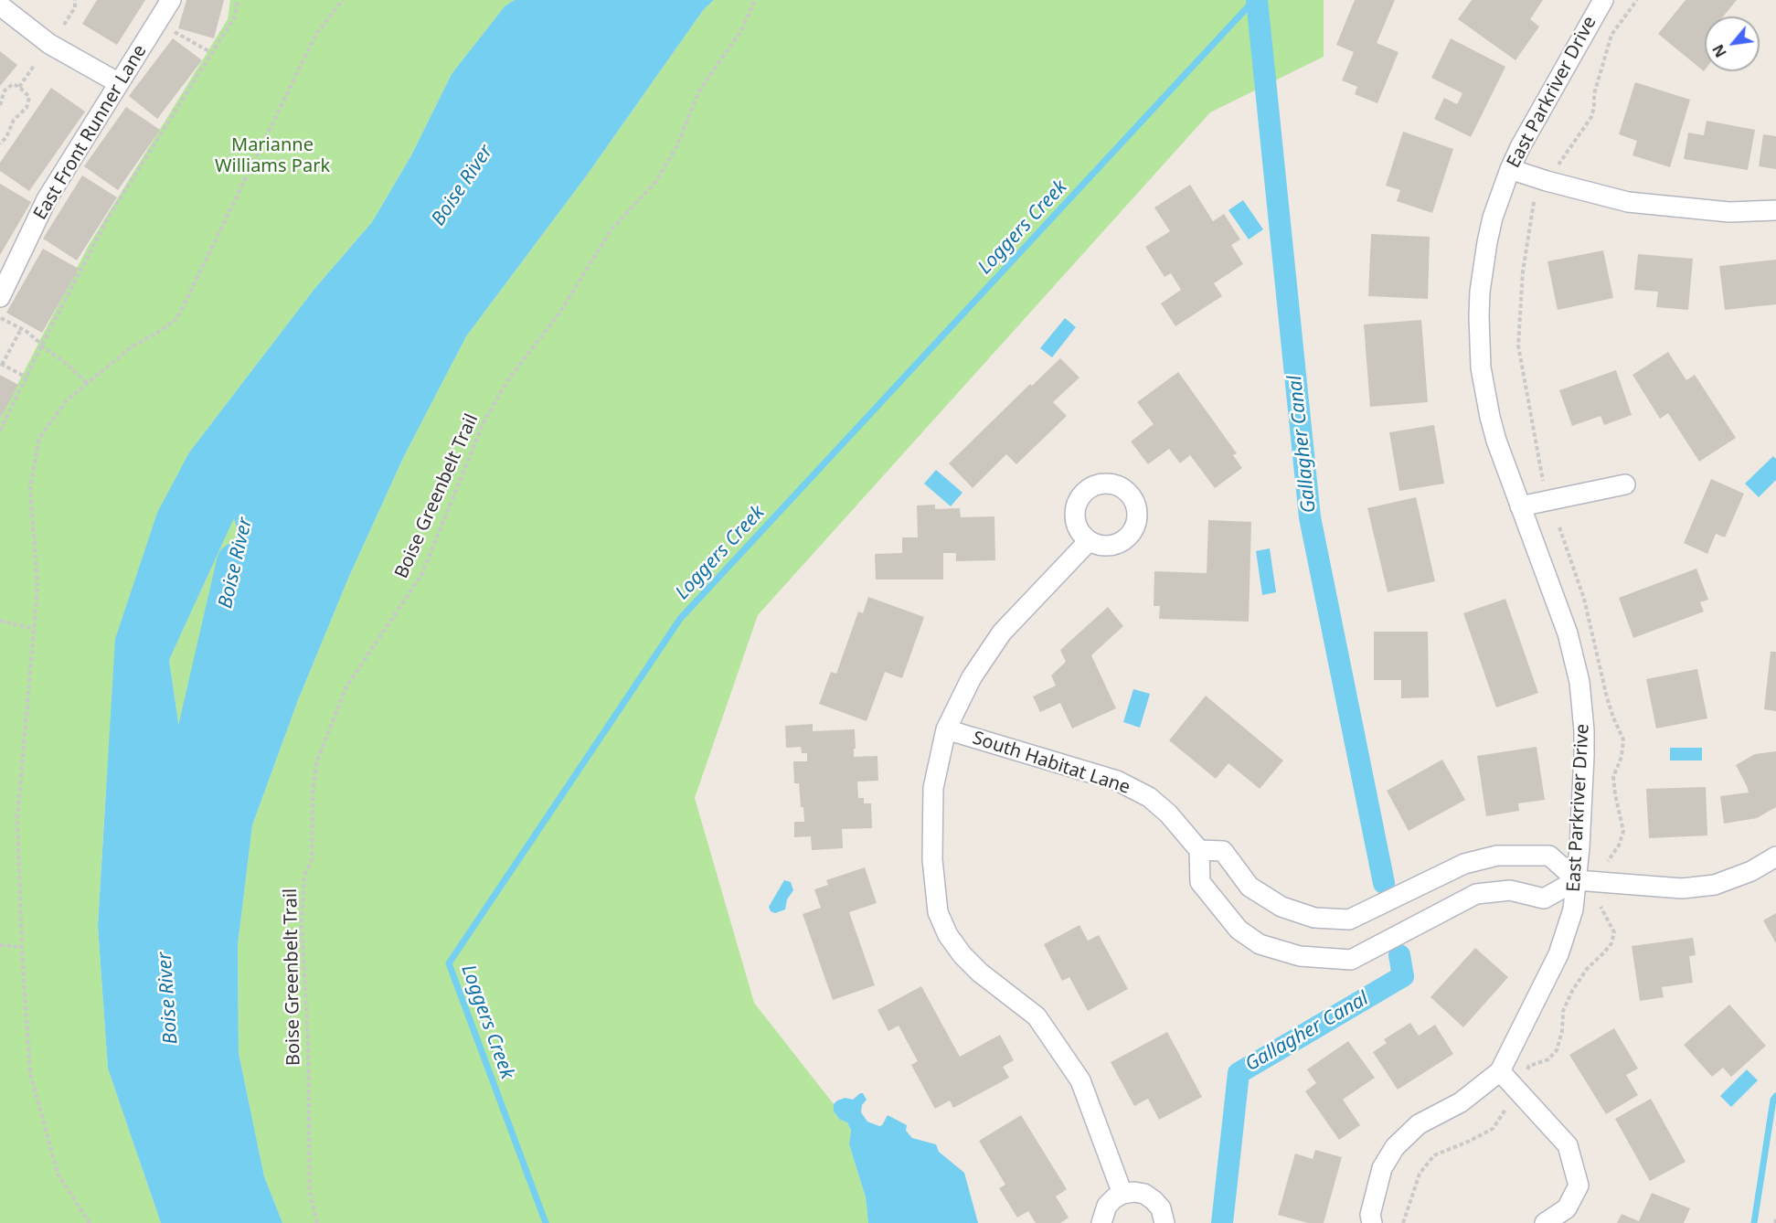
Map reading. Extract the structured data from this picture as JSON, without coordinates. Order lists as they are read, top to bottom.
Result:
{
  "streets": {
    "street": ["East Parkriver Drive", "East Front Runner Lane", "South Habitat Lane"],
    "path": ["Boise Greenbelt Trail"]
  },
  "water": ["Boise River", "Loggers Creek", "Gallagher Canal"],
  "parks": ["Marianne Williams Park"],
  "north": "bottom left"
}
